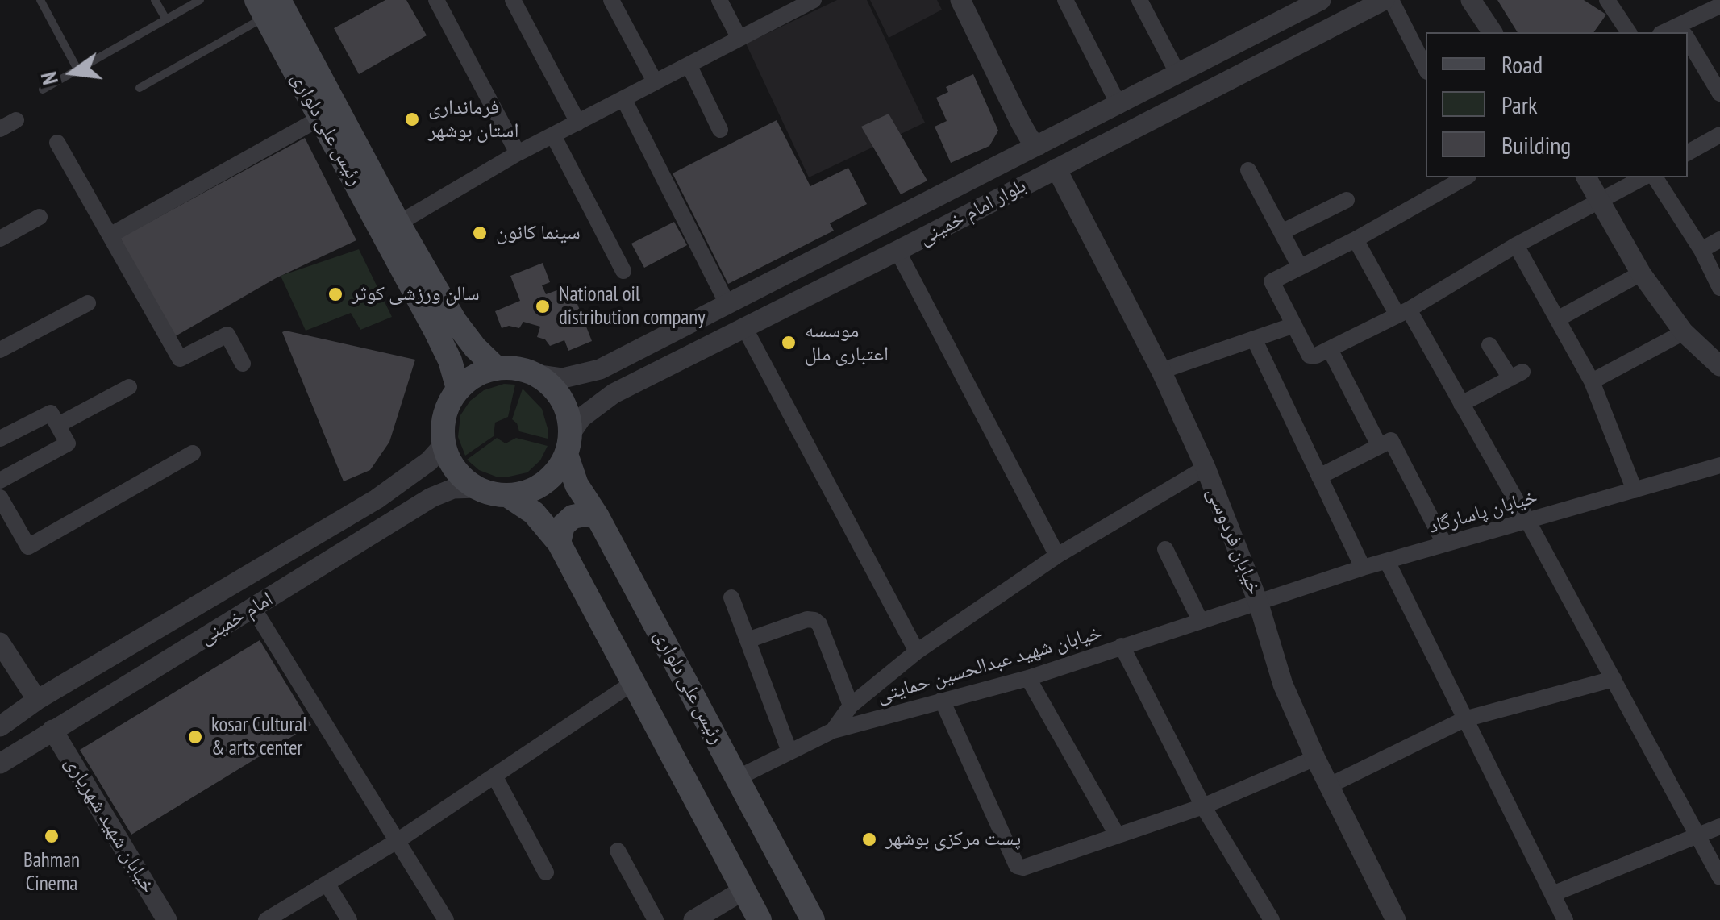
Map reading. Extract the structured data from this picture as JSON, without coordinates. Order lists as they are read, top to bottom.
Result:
{
  "streets": {
    "main road": ["رئیس علی دلواری"],
    "street": [
      "بلوار امام خمینی",
      "خیابان پاسارگاد",
      "خیابان فردوسی",
      "امام خمینی",
      "خیابان شهید عبدالحسین حمایتی",
      "خیابان شهید شهریاری"
    ]
  },
  "crossings": [
    ["رئیس علی دلواری", "بلوار امام خمینی"],
    ["رئیس علی دلواری", "امام خمینی"],
    ["رئیس علی دلواری", "خیابان شهید عبدالحسین حمایتی"],
    ["بلوار امام خمینی", "خیابان فردوسی"],
    ["بلوار امام خمینی", "امام خمینی"],
    ["خیابان پاسارگاد", "خیابان فردوسی"],
    ["خیابان پاسارگاد", "خیابان شهید عبدالحسین حمایتی"],
    ["خیابان فردوسی", "خیابان شهید عبدالحسین حمایتی"],
    ["امام خمینی", "خیابان شهید شهریاری"]
  ],
  "places": [
    "فرمانداری استان بوشهر",
    "سینما کانون",
    "سالن ورزشی کوثر",
    "National oil distribution company",
    "موسسه اعتباری ملل",
    "kosar Cultural & arts center",
    "Bahman Cinema",
    "پست مرکزی بوشهر"
  ],
  "legend": ["Road", "Park", "Building"],
  "north": "left"
}
